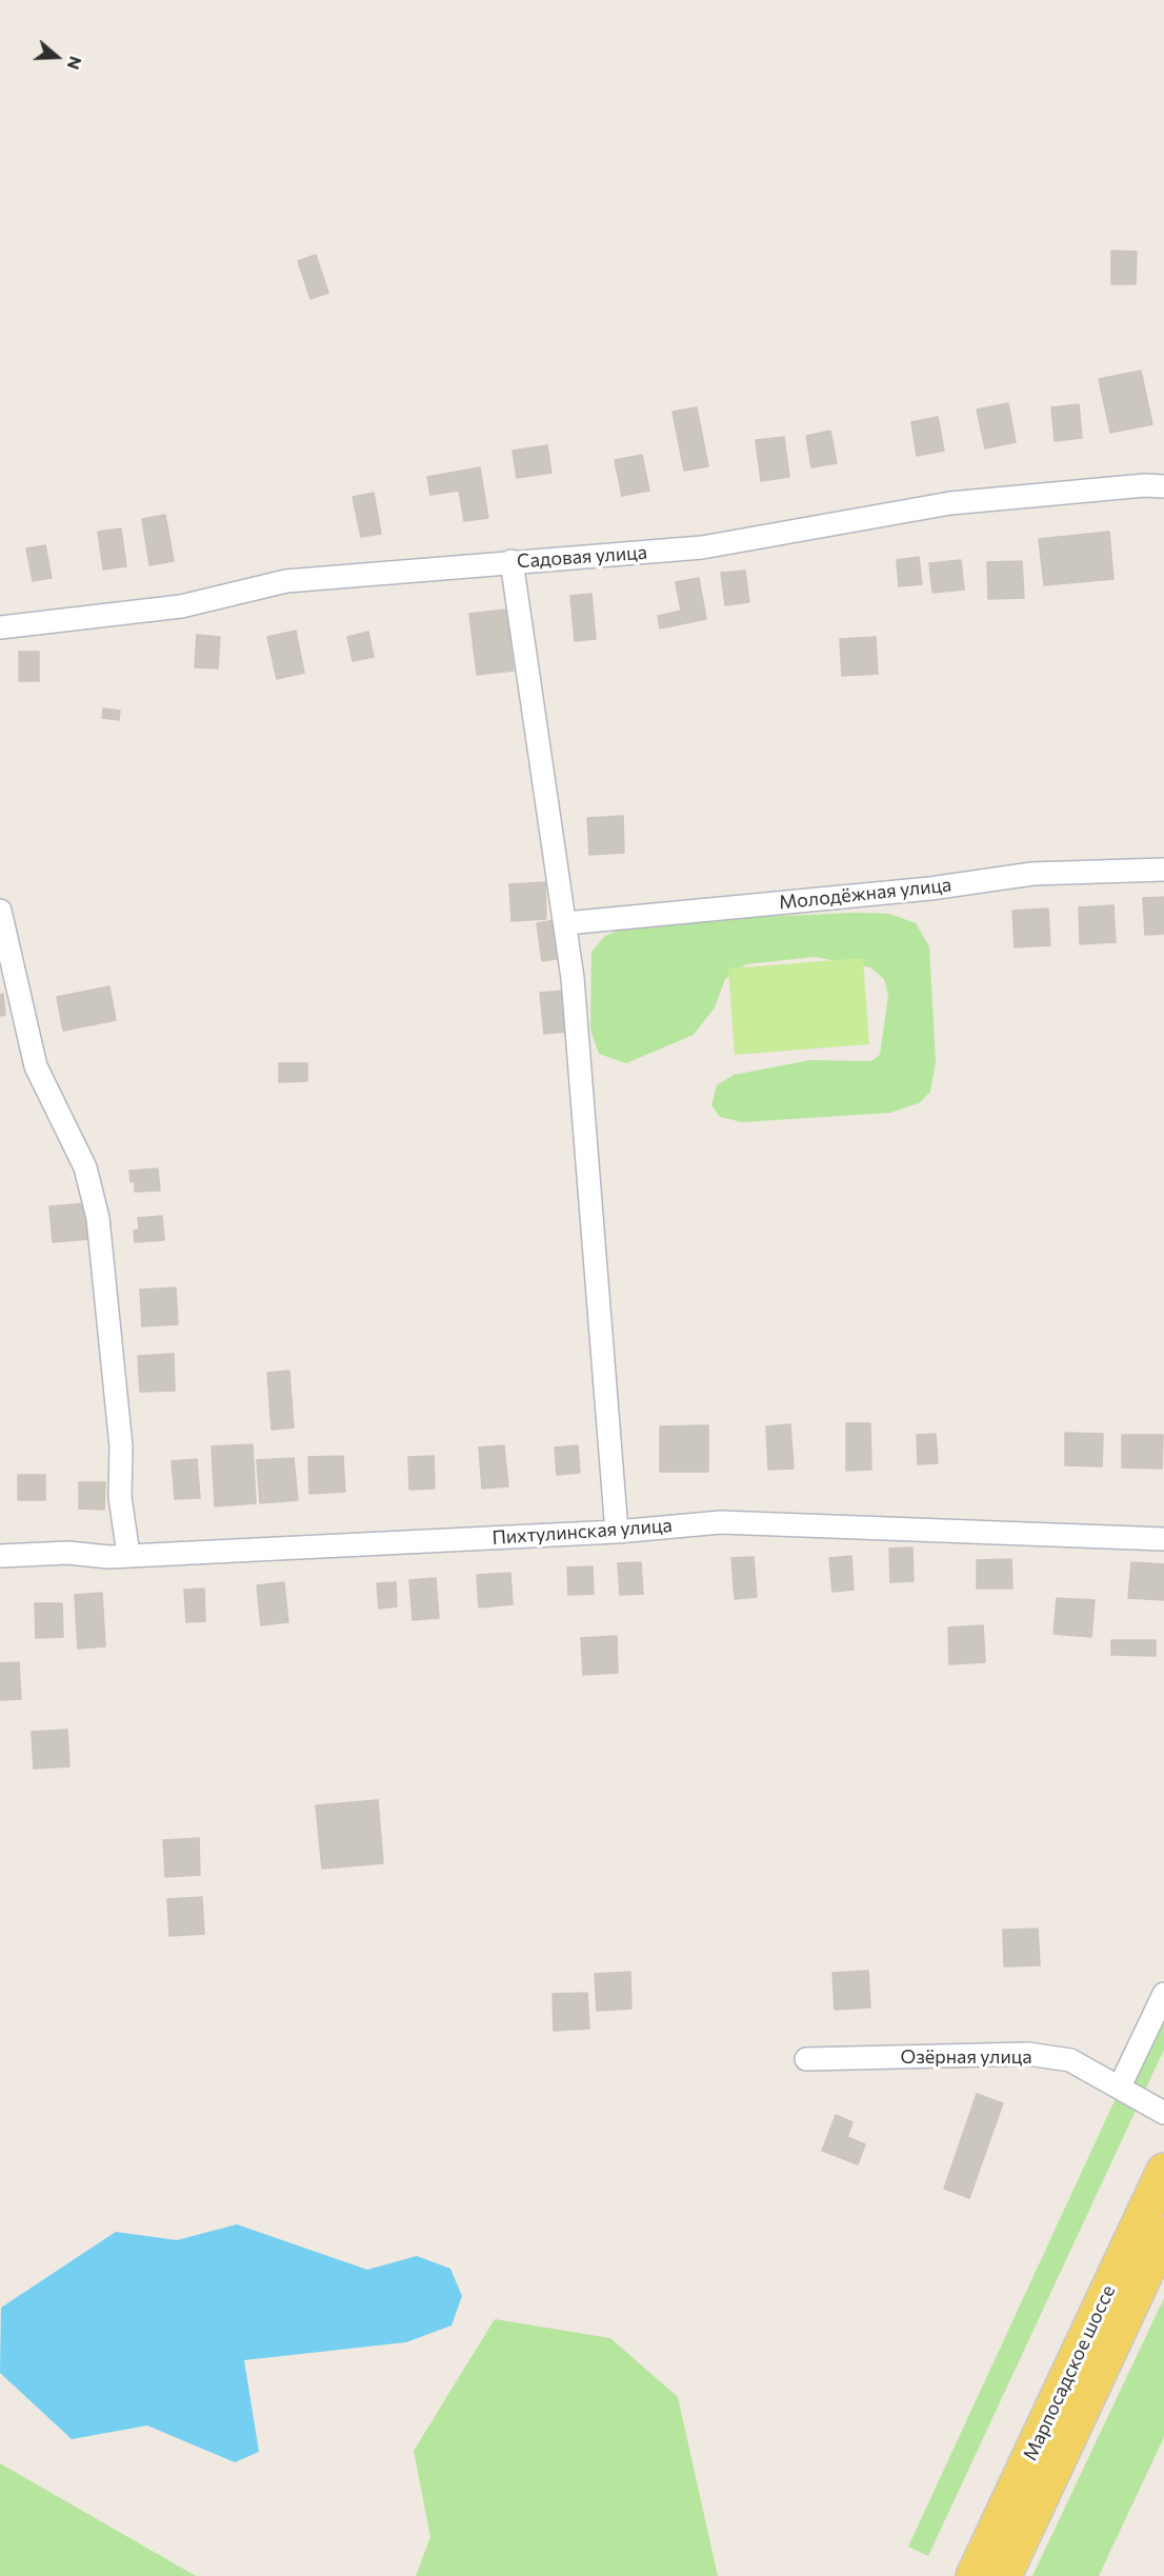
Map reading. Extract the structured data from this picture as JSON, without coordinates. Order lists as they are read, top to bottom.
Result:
{
  "streets": {
    "main road": ["Марпосадское шоссе"],
    "street": [
      "Садовая улица",
      "Молодёжная улица",
      "Пихтулинская улица",
      "Озёрная улица"
    ]
  },
  "north": "right"
}
